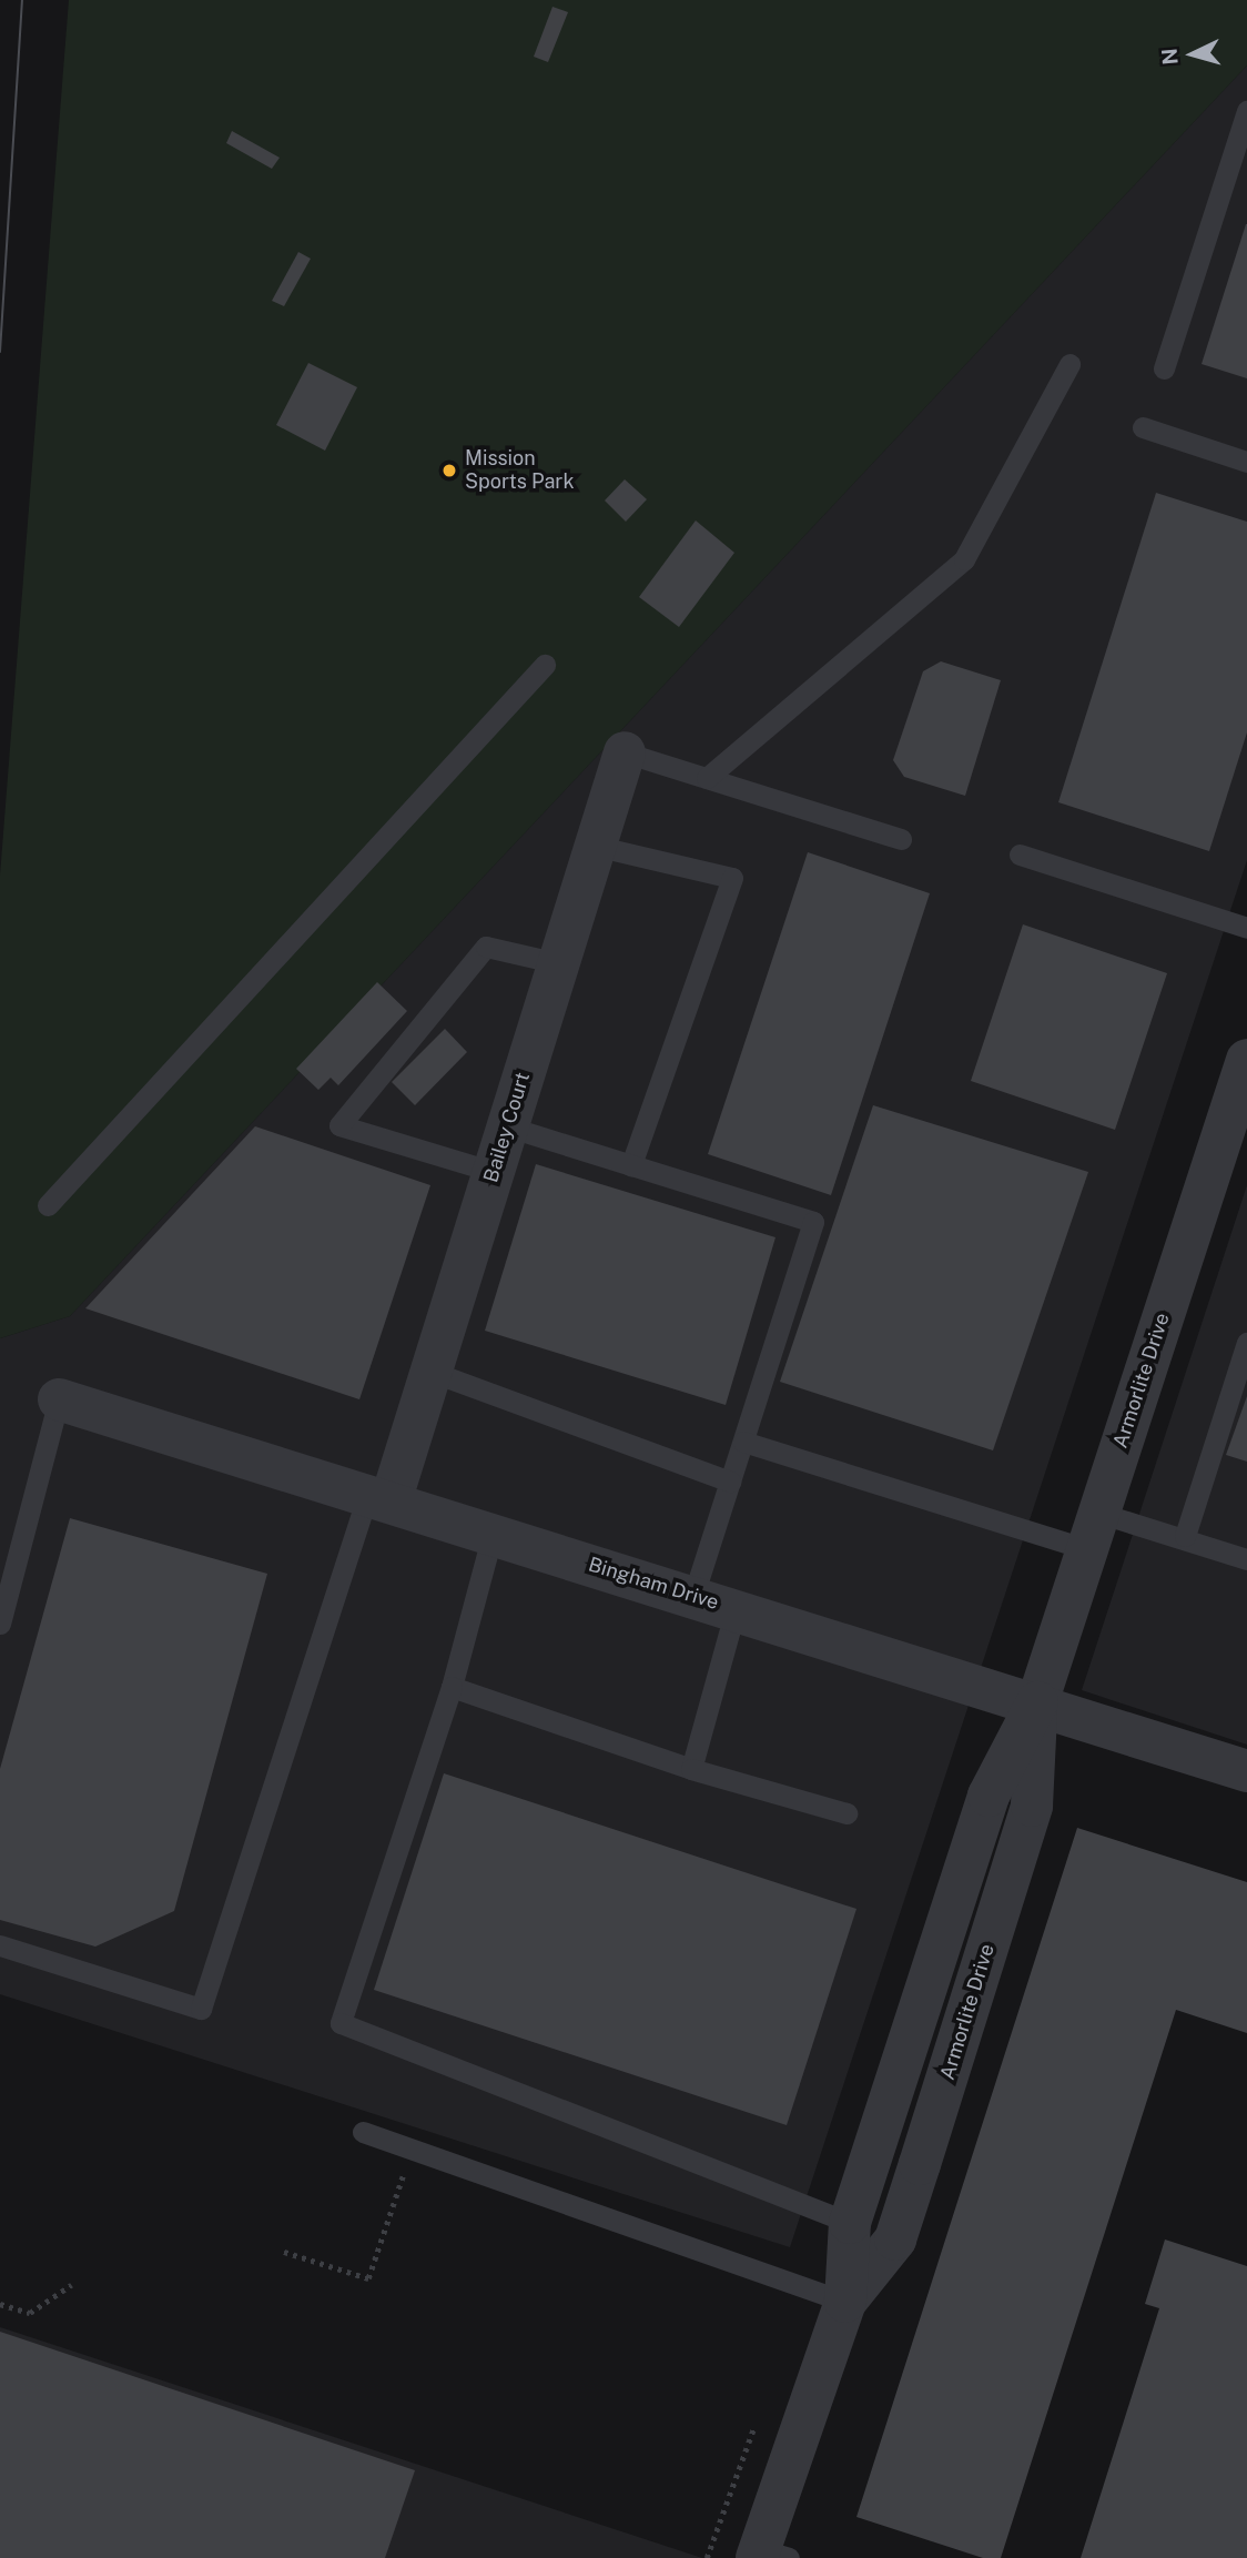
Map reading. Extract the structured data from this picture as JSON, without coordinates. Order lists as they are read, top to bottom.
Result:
{
  "streets": {
    "street": ["Bailey Court", "Armorlite Drive", "Bingham Drive"]
  },
  "crossings": [
    ["Bailey Court", "Bingham Drive"],
    ["Armorlite Drive", "Bingham Drive"]
  ],
  "places": ["Mission Sports Park"],
  "north": "left"
}
